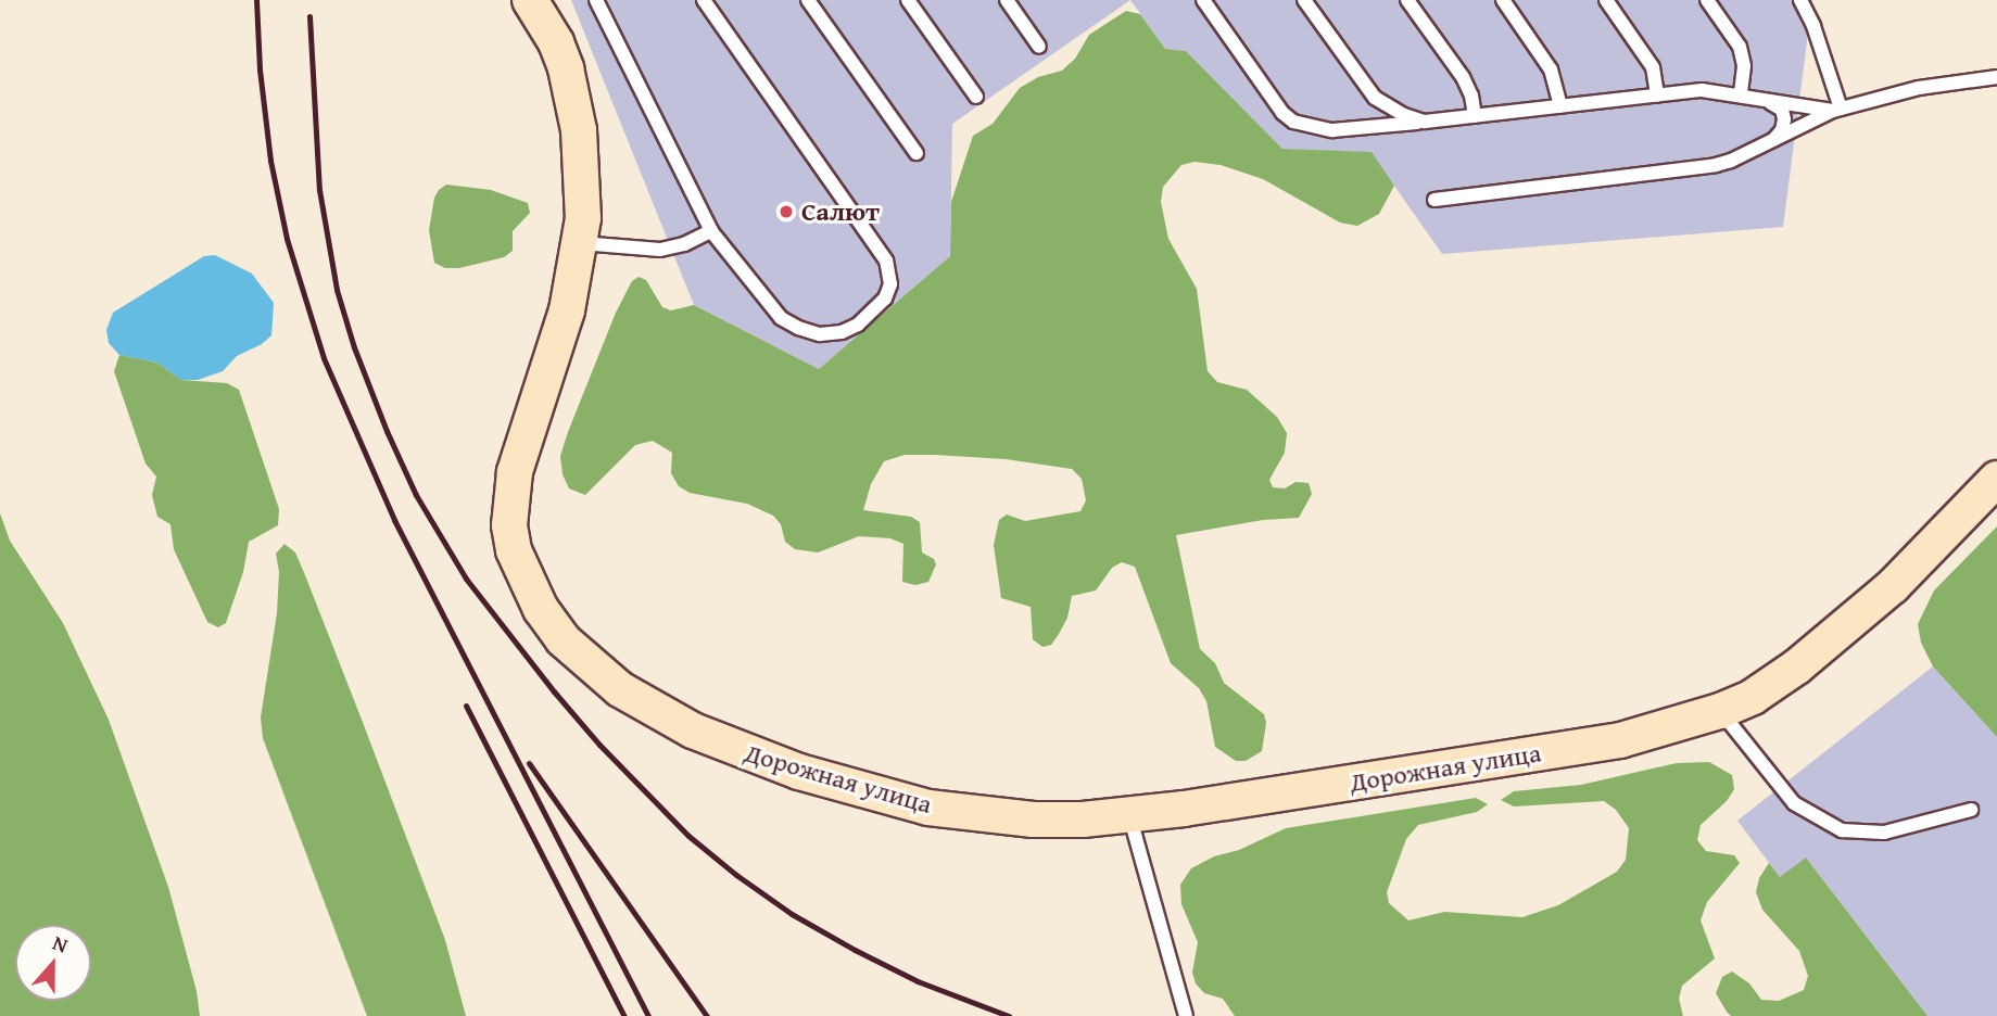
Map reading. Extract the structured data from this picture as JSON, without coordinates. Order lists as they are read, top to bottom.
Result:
{
  "streets": {
    "street": ["Дорожная улица"]
  },
  "places": ["Салют"],
  "north": "top"
}
